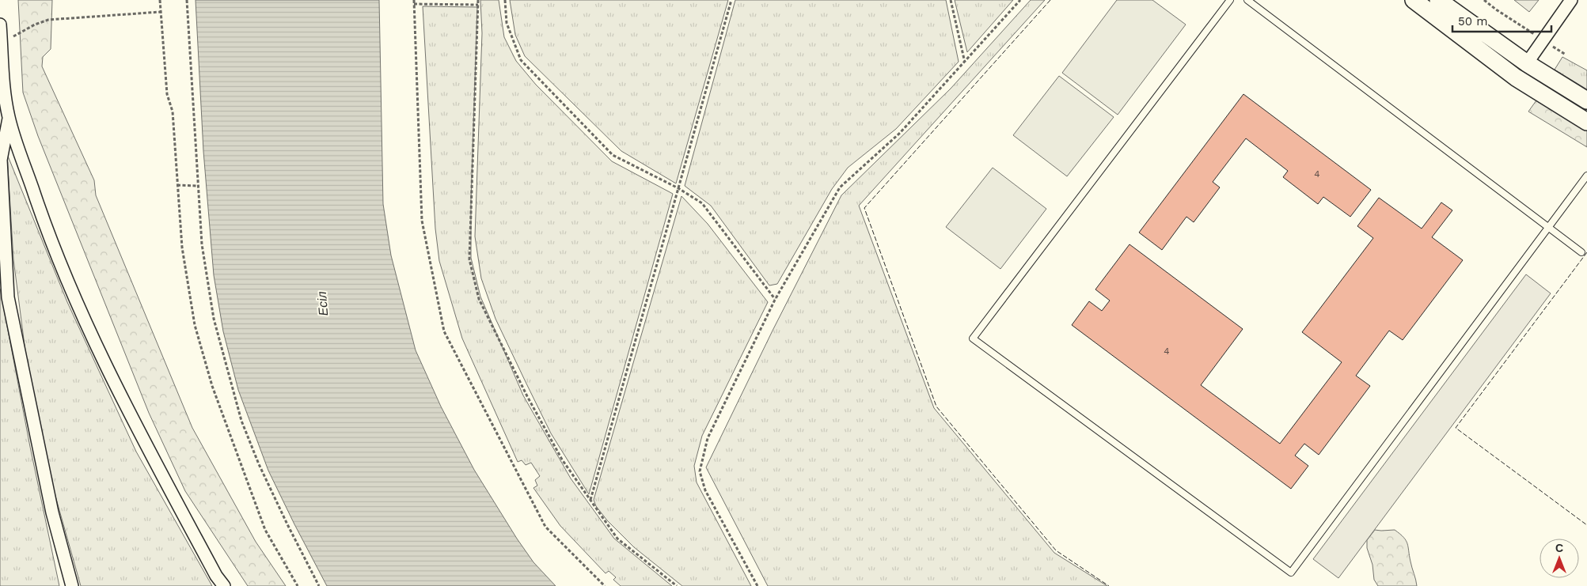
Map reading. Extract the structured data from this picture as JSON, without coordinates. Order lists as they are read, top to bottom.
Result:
{
  "water": ["Есіл"],
  "house_numbers": ["4", "4"],
  "scale_bar": "50 m",
  "north": "top"
}
